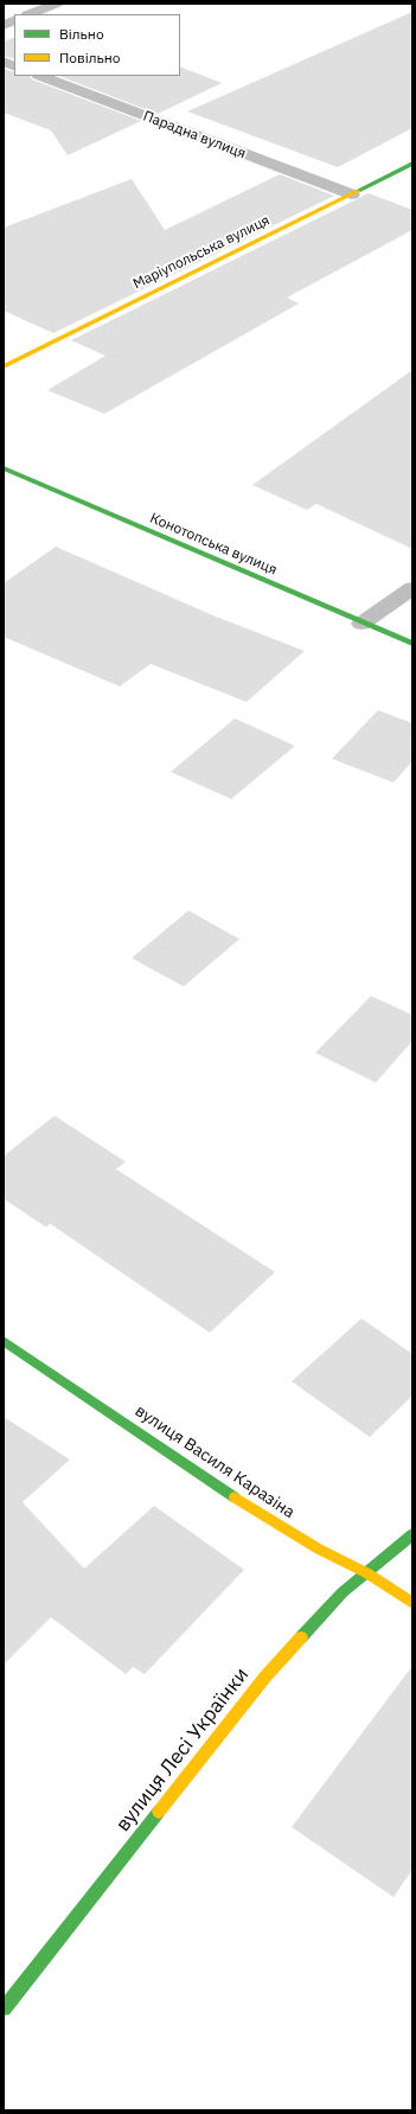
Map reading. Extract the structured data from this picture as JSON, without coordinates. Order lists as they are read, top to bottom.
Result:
{
  "streets": {
    "street": [
      "Парадна вулиця",
      "Маріупольська вулиця",
      "Конотопська вулиця",
      "вулиця Василя Каразіна",
      "вулиця Лесі Українки"
    ]
  },
  "crossings": [
    ["Парадна вулиця", "Маріупольська вулиця"],
    ["вулиця Василя Каразіна", "вулиця Лесі Українки"]
  ],
  "legend": ["Вільно", "Повільно"]
}
